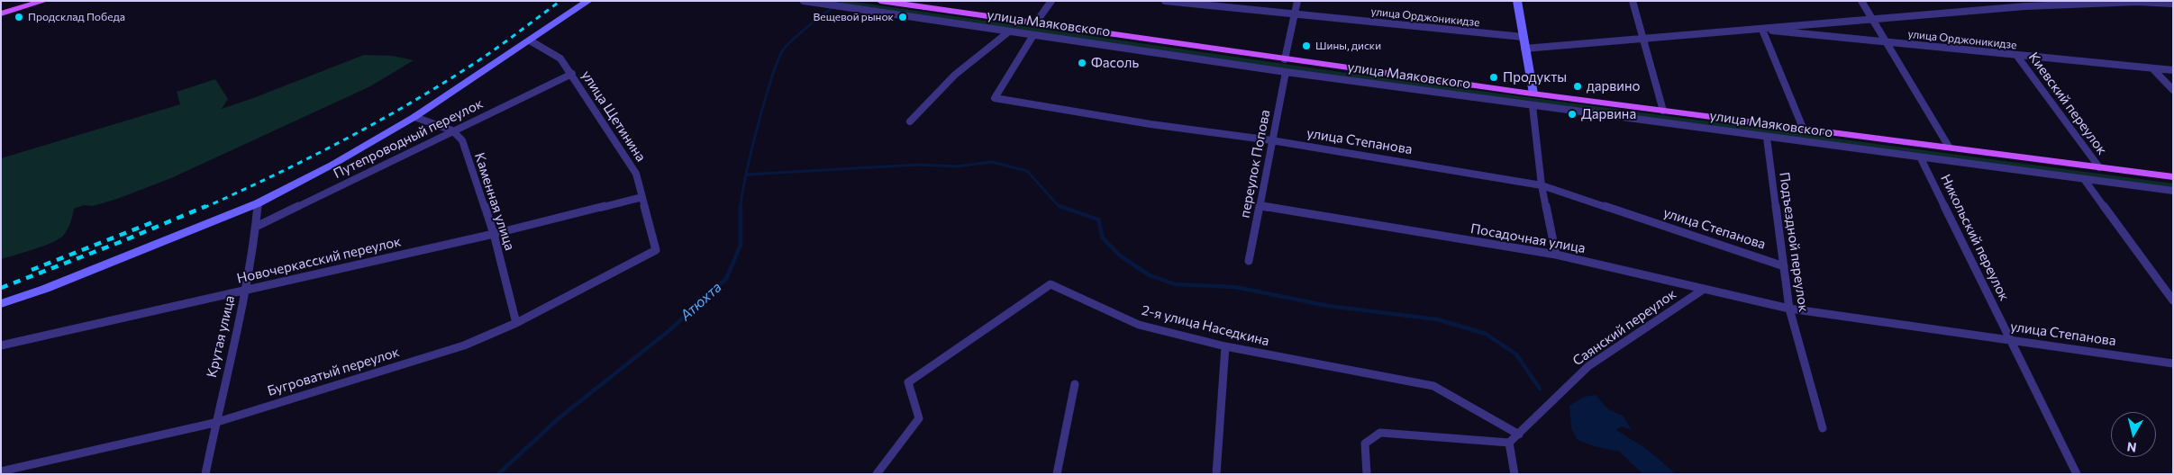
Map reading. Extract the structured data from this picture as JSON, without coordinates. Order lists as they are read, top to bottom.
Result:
{
  "streets": {
    "main road": ["улица Маяковского"],
    "street": [
      "улица Орджоникидзе",
      "Киевский переулок",
      "улица Щетинина",
      "Путепроводный переулок",
      "улица Степанова",
      "переулок Попова",
      "Каменная улица",
      "Никольский переулок",
      "Посадочная улица",
      "Подъездной переулок",
      "Новочеркасский переулок",
      "2-я улица Наседкина",
      "Саянский переулок",
      "Крутая улица",
      "Бугроватый переулок"
    ]
  },
  "crossings": [
    ["улица Орджоникидзе", "Киевский переулок"],
    ["улица Маяковского", "Киевский переулок"],
    ["улица Маяковского", "улица Степанова"],
    ["улица Маяковского", "переулок Попова"],
    ["улица Маяковского", "Никольский переулок"],
    ["улица Маяковского", "Подъездной переулок"],
    ["улица Щетинина", "Путепроводный переулок"],
    ["улица Щетинина", "Новочеркасский переулок"],
    ["улица Щетинина", "Бугроватый переулок"],
    ["Путепроводный переулок", "Каменная улица"],
    ["Путепроводный переулок", "Крутая улица"],
    ["улица Степанова", "переулок Попова"],
    ["улица Степанова", "Никольский переулок"],
    ["улица Степанова", "Посадочная улица"],
    ["улица Степанова", "Подъездной переулок"],
    ["переулок Попова", "Посадочная улица"],
    ["Каменная улица", "Новочеркасский переулок"],
    ["Каменная улица", "Бугроватый переулок"],
    ["Посадочная улица", "Подъездной переулок"],
    ["Посадочная улица", "Саянский переулок"],
    ["Новочеркасский переулок", "Крутая улица"],
    ["2-я улица Наседкина", "Саянский переулок"],
    ["Крутая улица", "Бугроватый переулок"]
  ],
  "water": ["Атюхта"],
  "places": [
    "Продсклад Победа",
    "Вещевой рынок",
    "Шины, диски",
    "Фасоль",
    "Продукты",
    "дарвино",
    "Дарвина"
  ],
  "north": "bottom"
}
